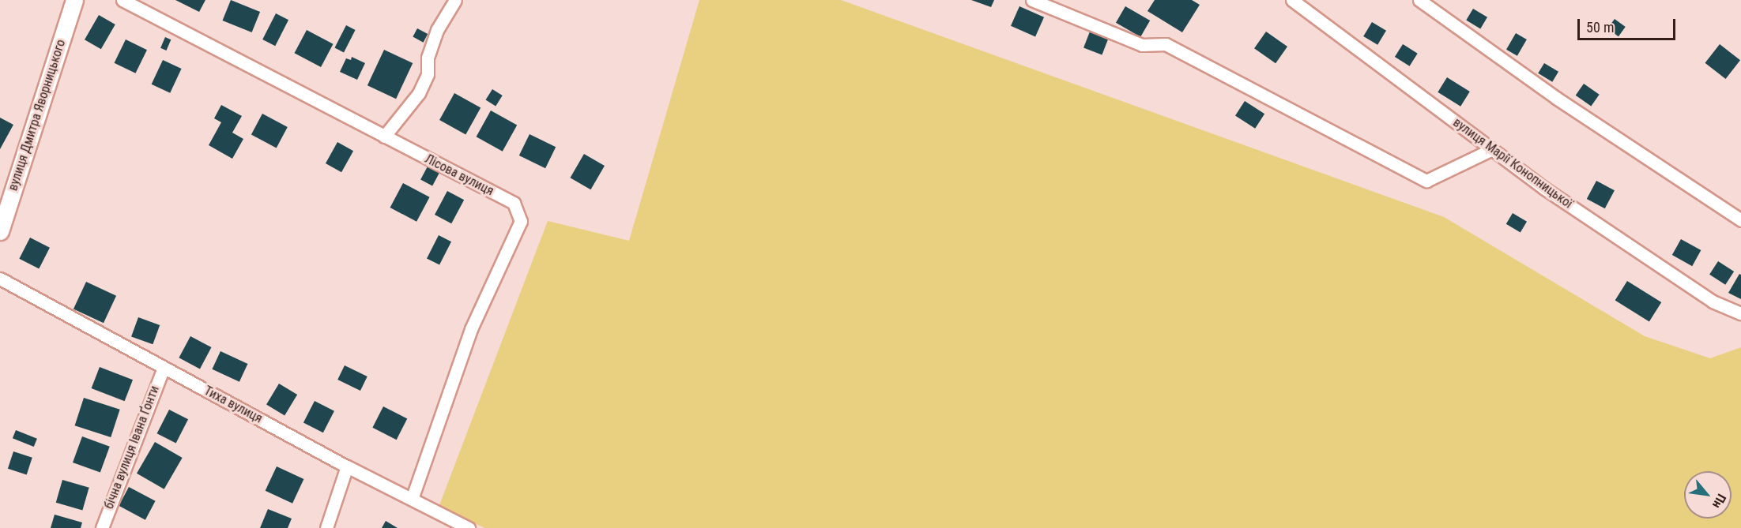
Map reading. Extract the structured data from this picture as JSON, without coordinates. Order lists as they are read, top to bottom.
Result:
{
  "streets": {
    "street": [
      "вулиця Дмитра Яворницького",
      "вулиця Марії Конопницької",
      "Лісова вулиця",
      "Тиха вулиця",
      "бічна вулиця Івана Ґонти"
    ]
  },
  "crossings": [
    ["Лісова вулиця", "Тиха вулиця"],
    ["Тиха вулиця", "бічна вулиця Івана Ґонти"]
  ],
  "scale_bar": "50 m",
  "north": "bottom right"
}
